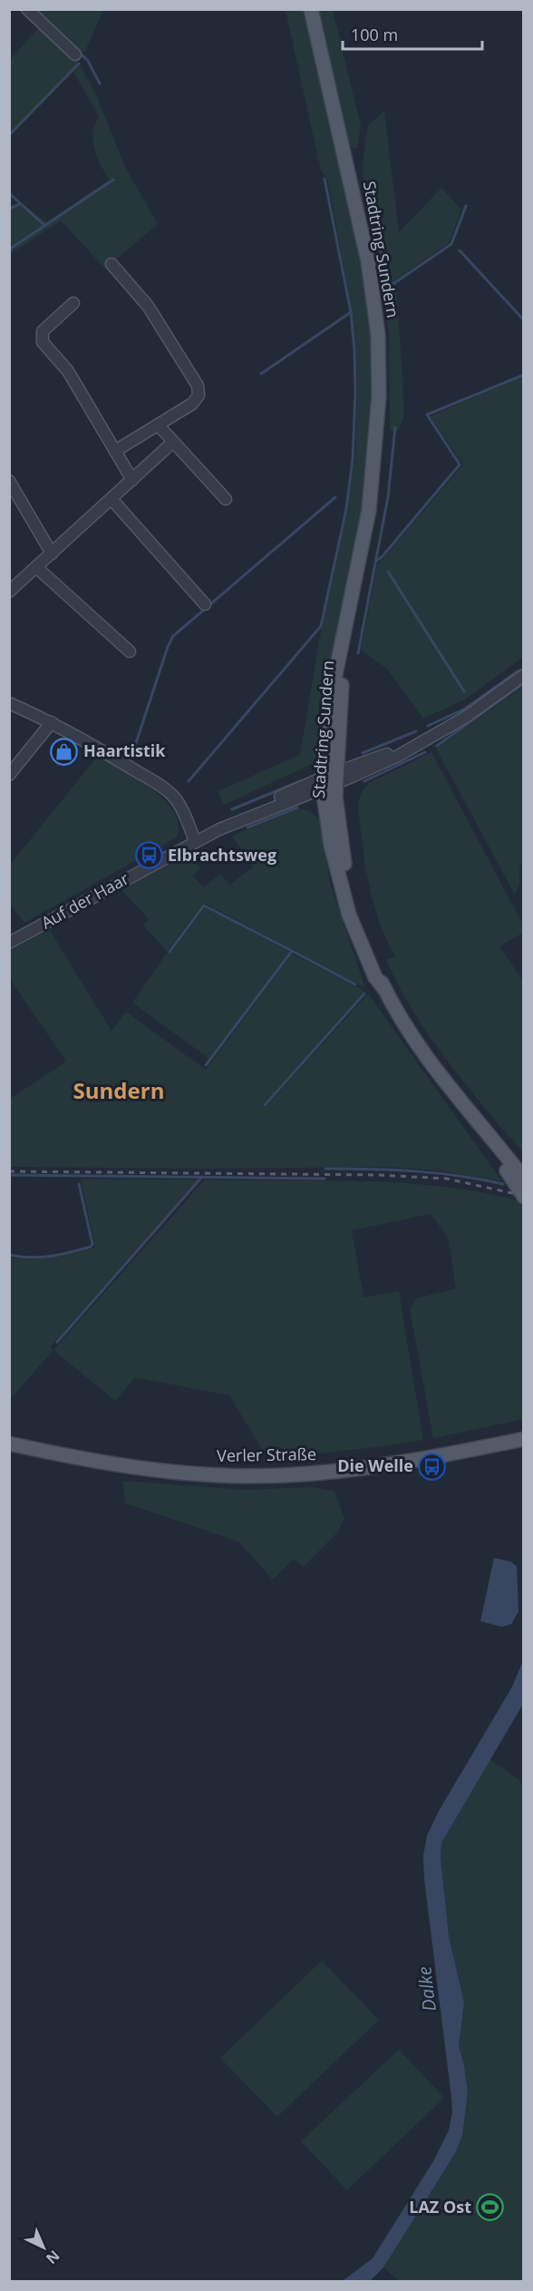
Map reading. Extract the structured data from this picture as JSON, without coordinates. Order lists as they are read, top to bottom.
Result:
{
  "streets": {
    "main road": ["Stadtring Sundern", "Verler Straße"],
    "street": ["Auf der Haar"]
  },
  "crossings": [
    ["Stadtring Sundern", "Auf der Haar"]
  ],
  "districts": ["Sundern"],
  "water": ["Dalke"],
  "places": {
    "shop": ["Haartistik"],
    "bus stop": ["Elbrachtsweg", "Die Welle"],
    "sports": ["LAZ Ost"]
  },
  "scale_bar": "100 m",
  "north": "bottom right"
}
